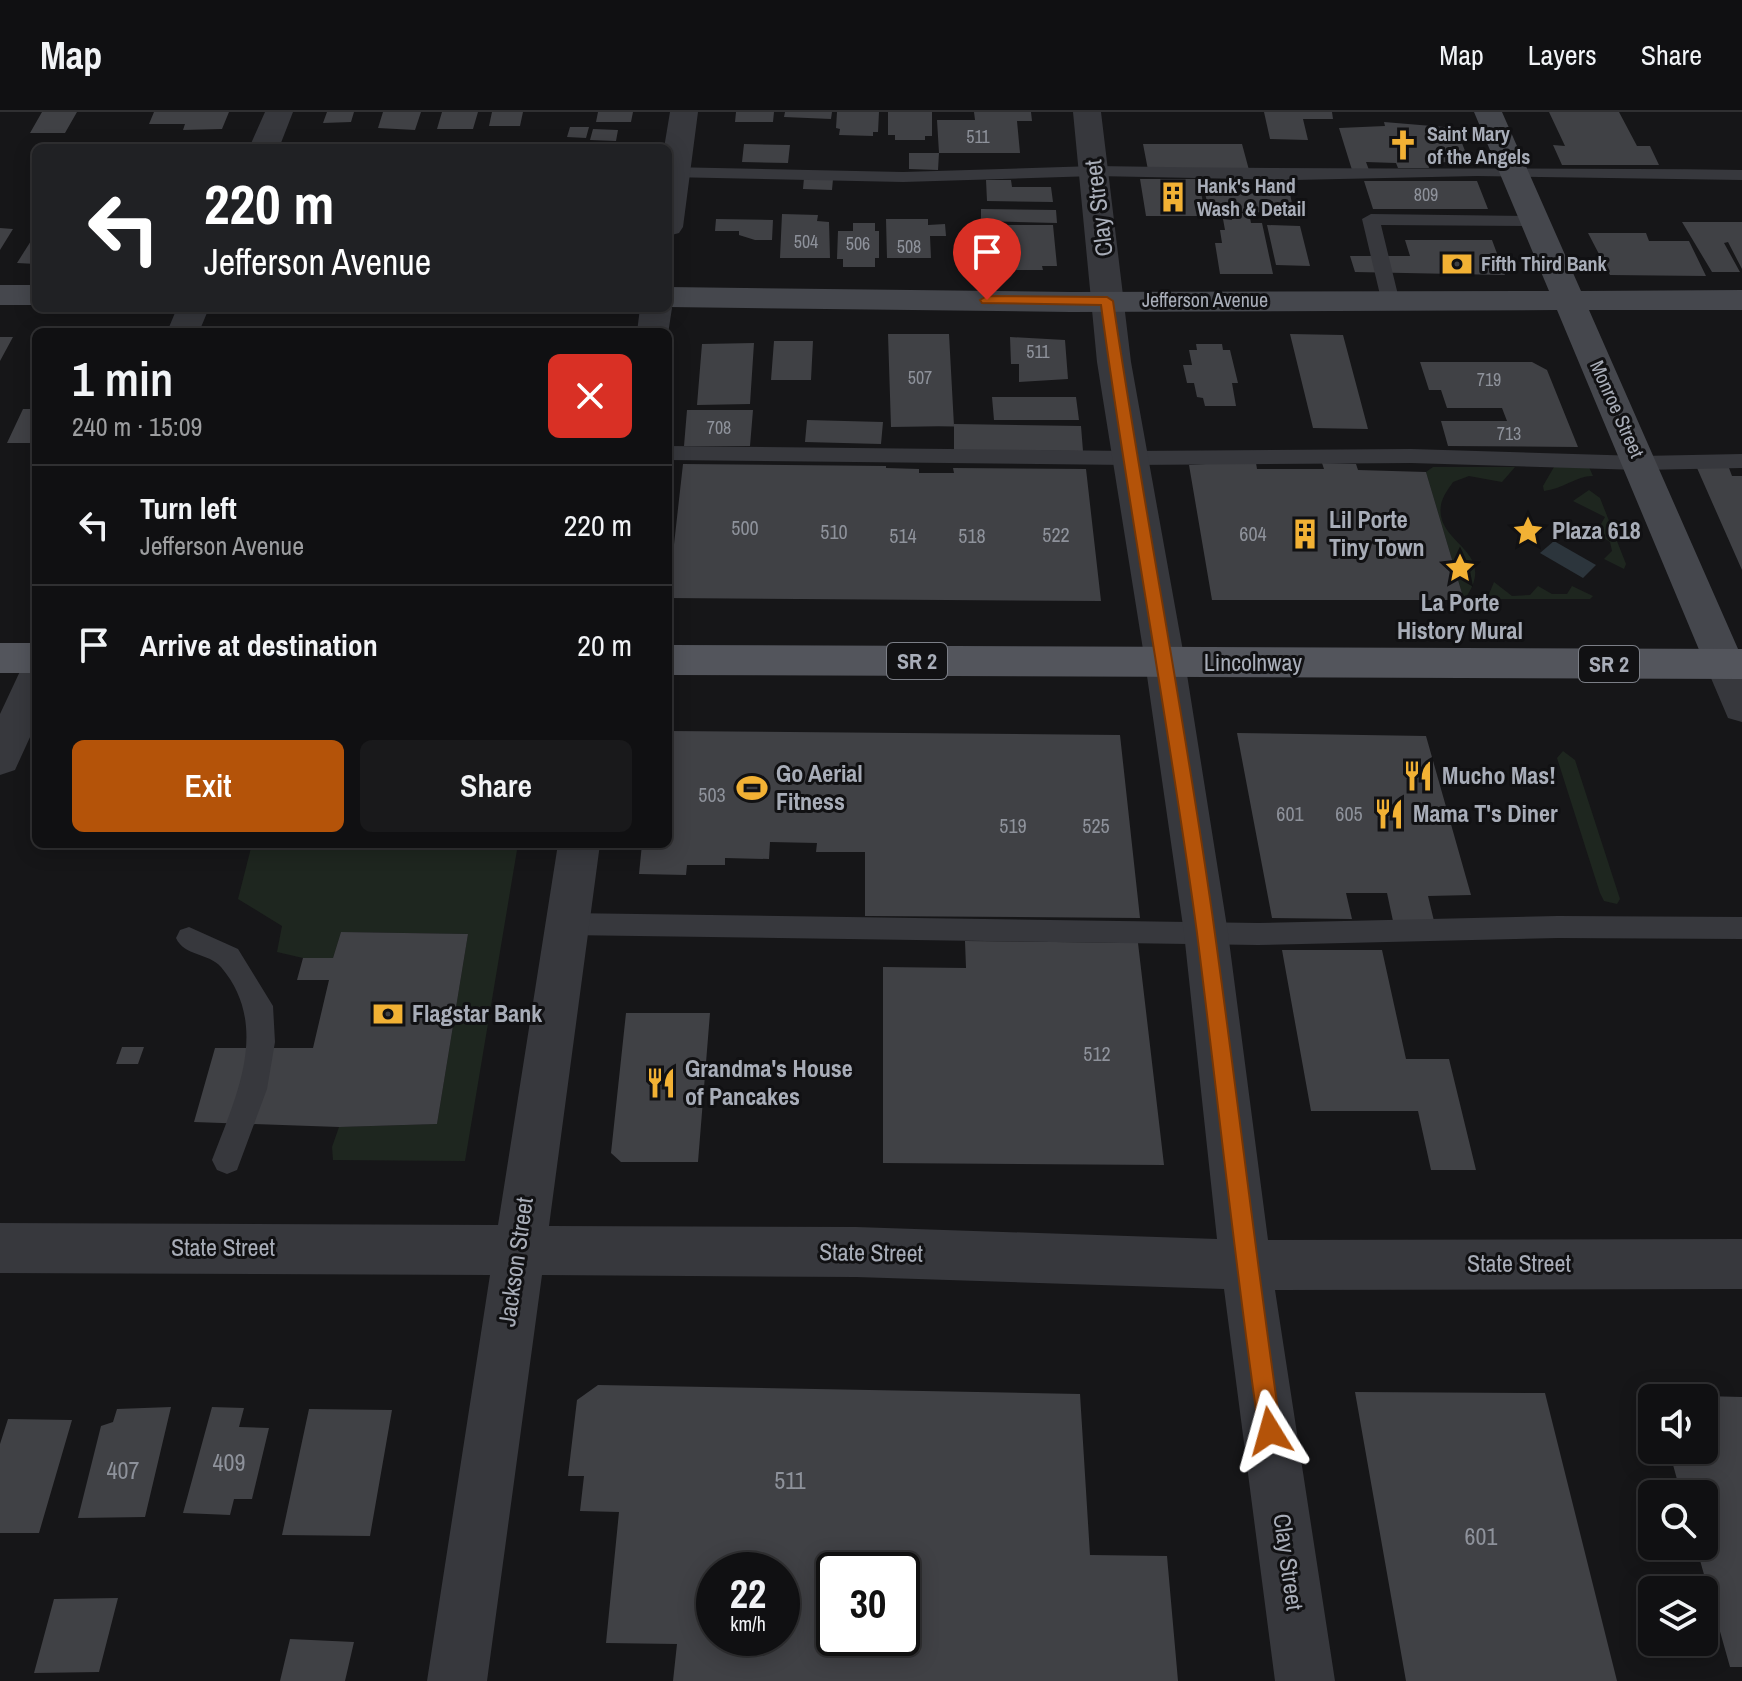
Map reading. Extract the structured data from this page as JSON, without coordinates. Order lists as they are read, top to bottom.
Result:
{
  "streets": {
    "main road": ["SR 2", "Lincolnway"],
    "street": [
      "Clay Street",
      "Jefferson Avenue",
      "Monroe Street",
      "State Street",
      "Jackson Street"
    ]
  },
  "crossings": [
    ["Clay Street", "Jefferson Avenue"],
    ["Clay Street", "Lincolnway"],
    ["Clay Street", "State Street"],
    ["Jefferson Avenue", "Monroe Street"],
    ["Monroe Street", "Lincolnway"],
    ["State Street", "Jackson Street"]
  ],
  "places": {
    "church": ["Saint Mary of the Angels"],
    "building": ["Hank's Hand Wash & Detail", "Lil Porte Tiny Town"],
    "bank": ["Fifth Third Bank", "Flagstar Bank"],
    "place": ["Plaza 618", "La Porte History Mural"],
    "restaurant": ["Mucho Mas!", "Mama T's Diner", "Grandma's House of Pancakes"],
    "sports": ["Go Aerial Fitness"]
  },
  "house_numbers": [
    "511",
    "809",
    "504",
    "506",
    "508",
    "511",
    "507",
    "719",
    "708",
    "713",
    "500",
    "510",
    "604",
    "522",
    "514",
    "518",
    "503",
    "601",
    "605",
    "519",
    "525",
    "512",
    "409",
    "407",
    "511",
    "601"
  ],
  "page": {
    "header": "Map",
    "nav": ["Map", "Layers", "Share"],
    "turn": ["220 m", "Jefferson Avenue"],
    "heading": ["1 min", "240 m · 15:09"],
    "list": [
      {
        "name": "Turn left",
        "note": "Jefferson Avenue",
        "value": "220 m"
      },
      {
        "name": "Arrive at destination",
        "value": "20 m"
      }
    ],
    "buttons": ["Exit", "Share"],
    "speed": "22 km/h",
    "limit": "30"
  }
}
